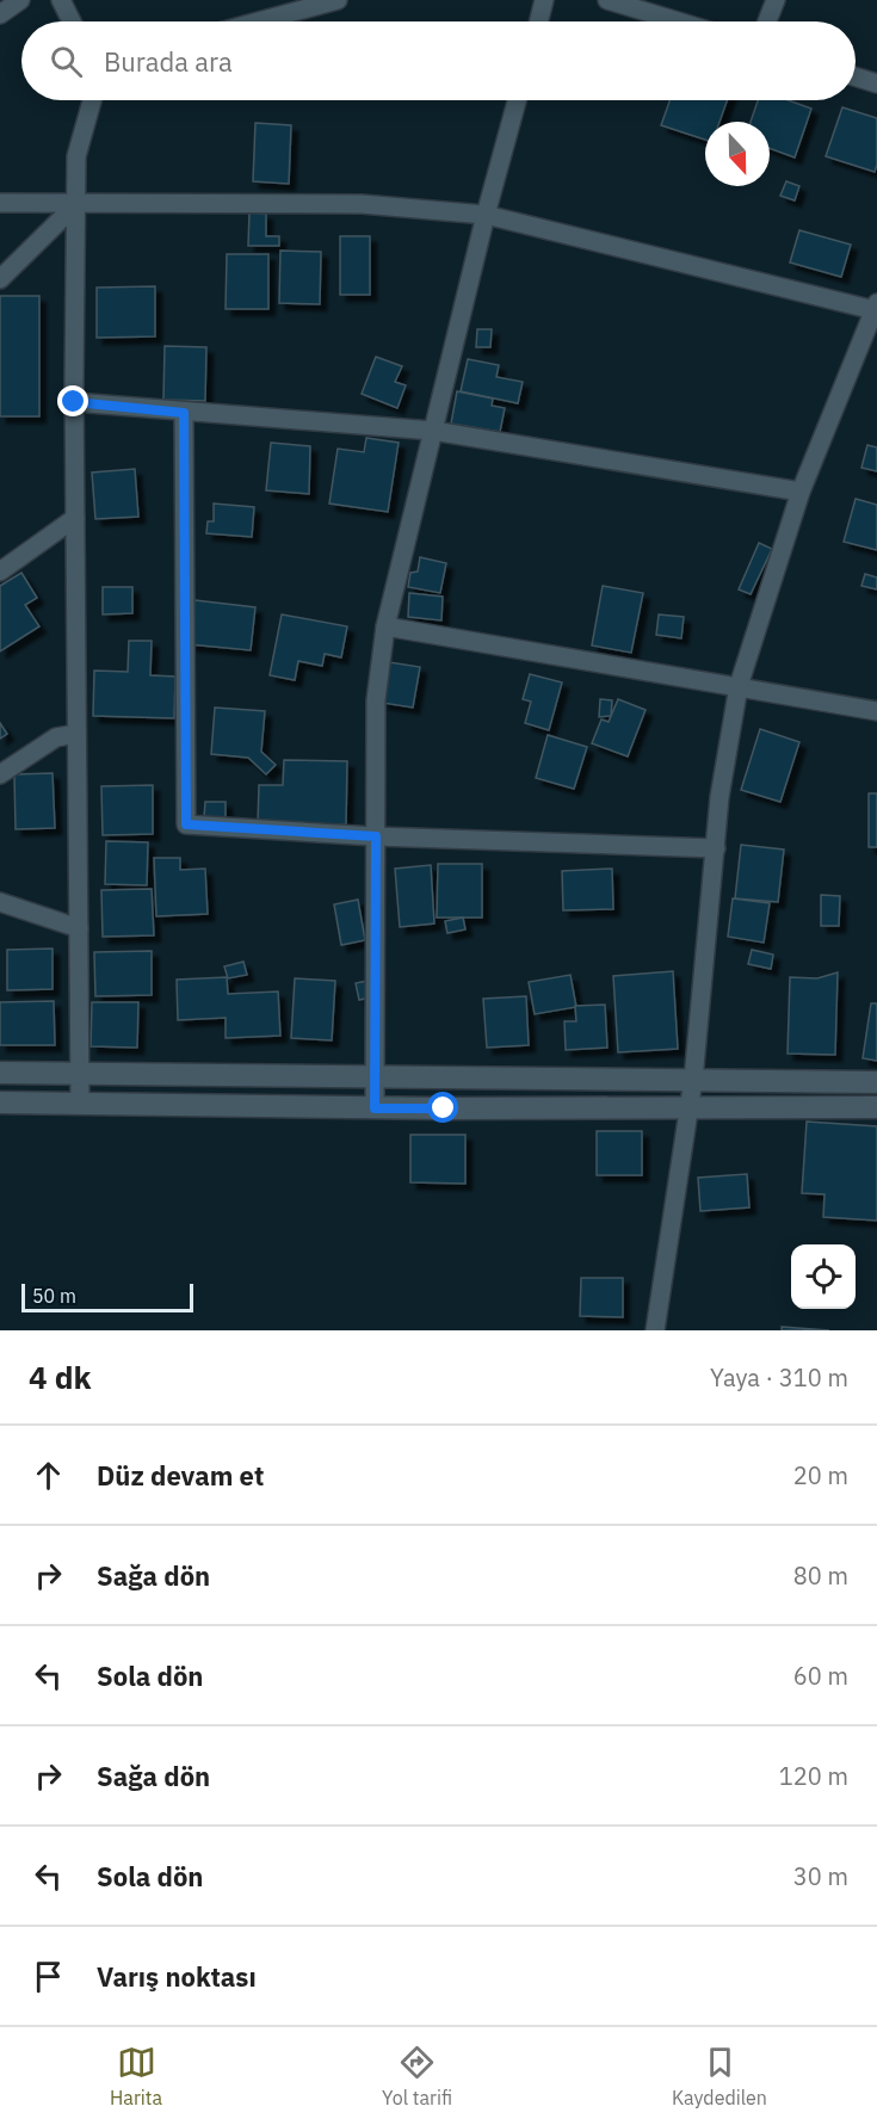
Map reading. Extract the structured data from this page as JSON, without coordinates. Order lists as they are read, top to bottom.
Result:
{
  "scale_bar": "50 m",
  "north": "bottom",
  "page": {
    "search": "Burada ara",
    "scale": "50 m",
    "heading": ["4 dk", "Yaya · 310 m"],
    "list": [
      ["Düz devam et", "20 m"],
      ["Sağa dön", "80 m"],
      ["Sola dön", "60 m"],
      ["Sağa dön", "120 m"],
      ["Sola dön", "30 m"],
      "Varış noktası"
    ],
    "nav": ["Harita", "Yol tarifi", "Kaydedilen"]
  }
}
